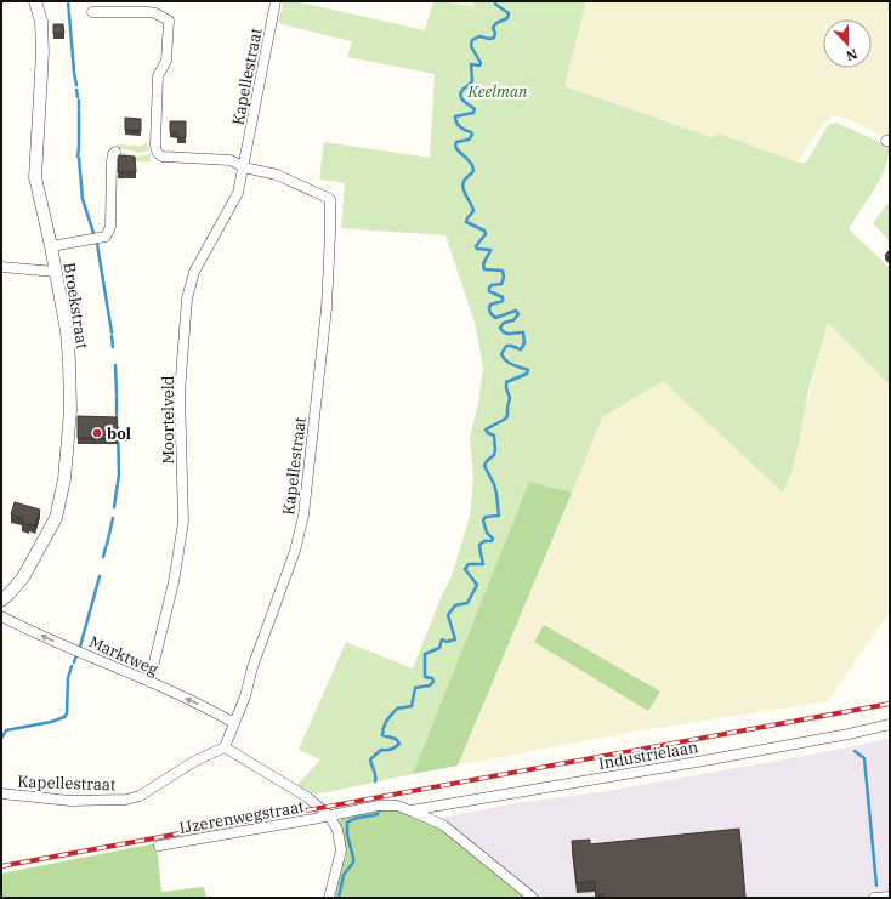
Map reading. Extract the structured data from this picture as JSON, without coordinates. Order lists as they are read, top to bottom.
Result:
{
  "streets": {
    "street": [
      "Kapellestraat",
      "Broekstraat",
      "Moortelveld",
      "Marktweg",
      "Industrielaan",
      "IJzerenwegstraat"
    ]
  },
  "crossings": [
    ["Kapellestraat", "Moortelveld"],
    ["Kapellestraat", "Marktweg"],
    ["Moortelveld", "Marktweg"],
    ["Industrielaan", "IJzerenwegstraat"]
  ],
  "one_way": ["Marktweg"],
  "parks": ["Keelman"],
  "places": ["bol"],
  "north": "bottom"
}
